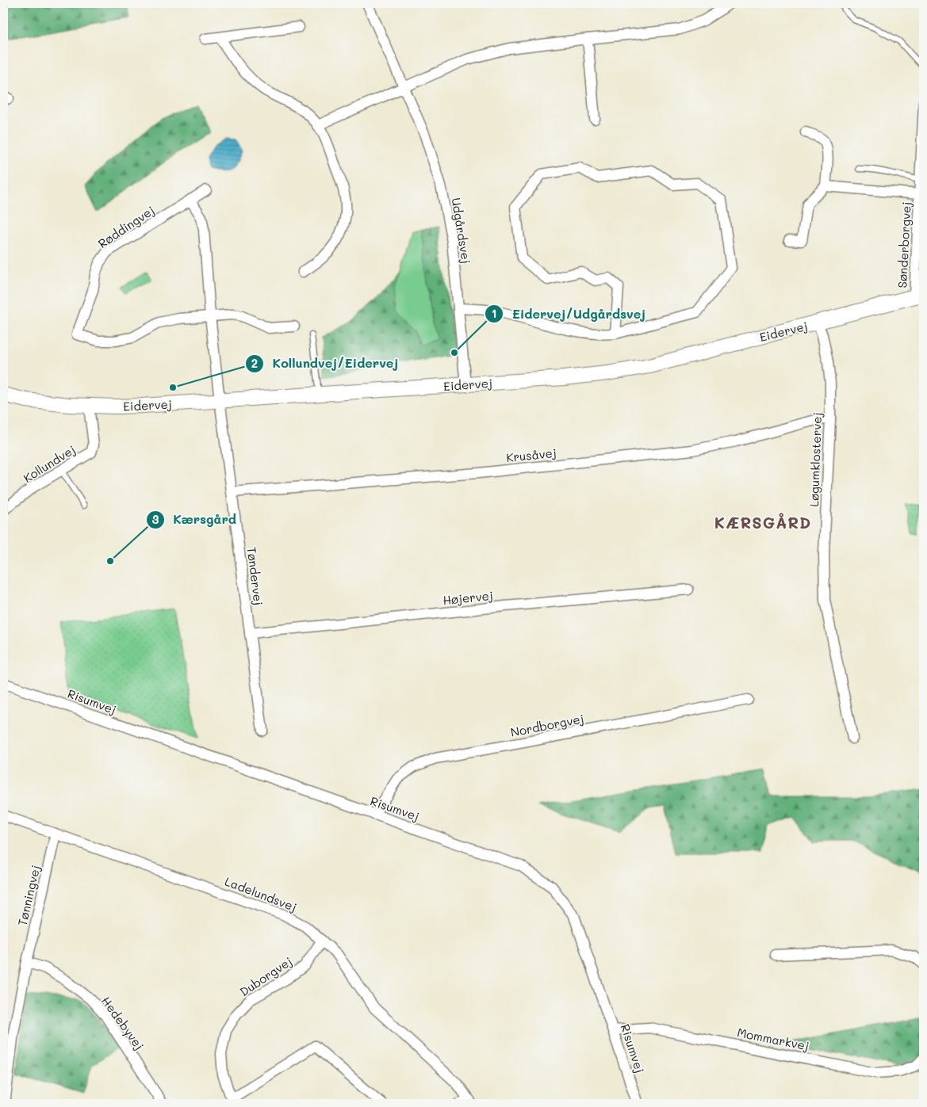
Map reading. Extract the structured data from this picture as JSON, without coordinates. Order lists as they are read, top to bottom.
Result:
{
  "streets": {
    "street": [
      "Røddingvej",
      "Udgårdsvej",
      "Sønderborgvej",
      "Eidervej",
      "Krusåvej",
      "Løgumklostervej",
      "Kollundvej",
      "Tøndervej",
      "Højervej",
      "Risumvej",
      "Nordborgvej",
      "Ladelundsvej",
      "Tønningvej",
      "Duborgvej",
      "Hedebyvej",
      "Mommarkvej"
    ]
  },
  "crossings": [
    ["Udgårdsvej", "Eidervej"],
    ["Sønderborgvej", "Eidervej"],
    ["Eidervej", "Løgumklostervej"],
    ["Eidervej", "Kollundvej"],
    ["Eidervej", "Tøndervej"],
    ["Krusåvej", "Løgumklostervej"],
    ["Krusåvej", "Tøndervej"],
    ["Tøndervej", "Højervej"],
    ["Risumvej", "Nordborgvej"],
    ["Risumvej", "Mommarkvej"],
    ["Ladelundsvej", "Tønningvej"],
    ["Ladelundsvej", "Duborgvej"],
    ["Tønningvej", "Hedebyvej"]
  ],
  "districts": ["KÆRSGÅRD"],
  "places": ["Eidervej/Udgårdsvej", "Kollundvej/Eidervej", "Kærsgård"]
}
